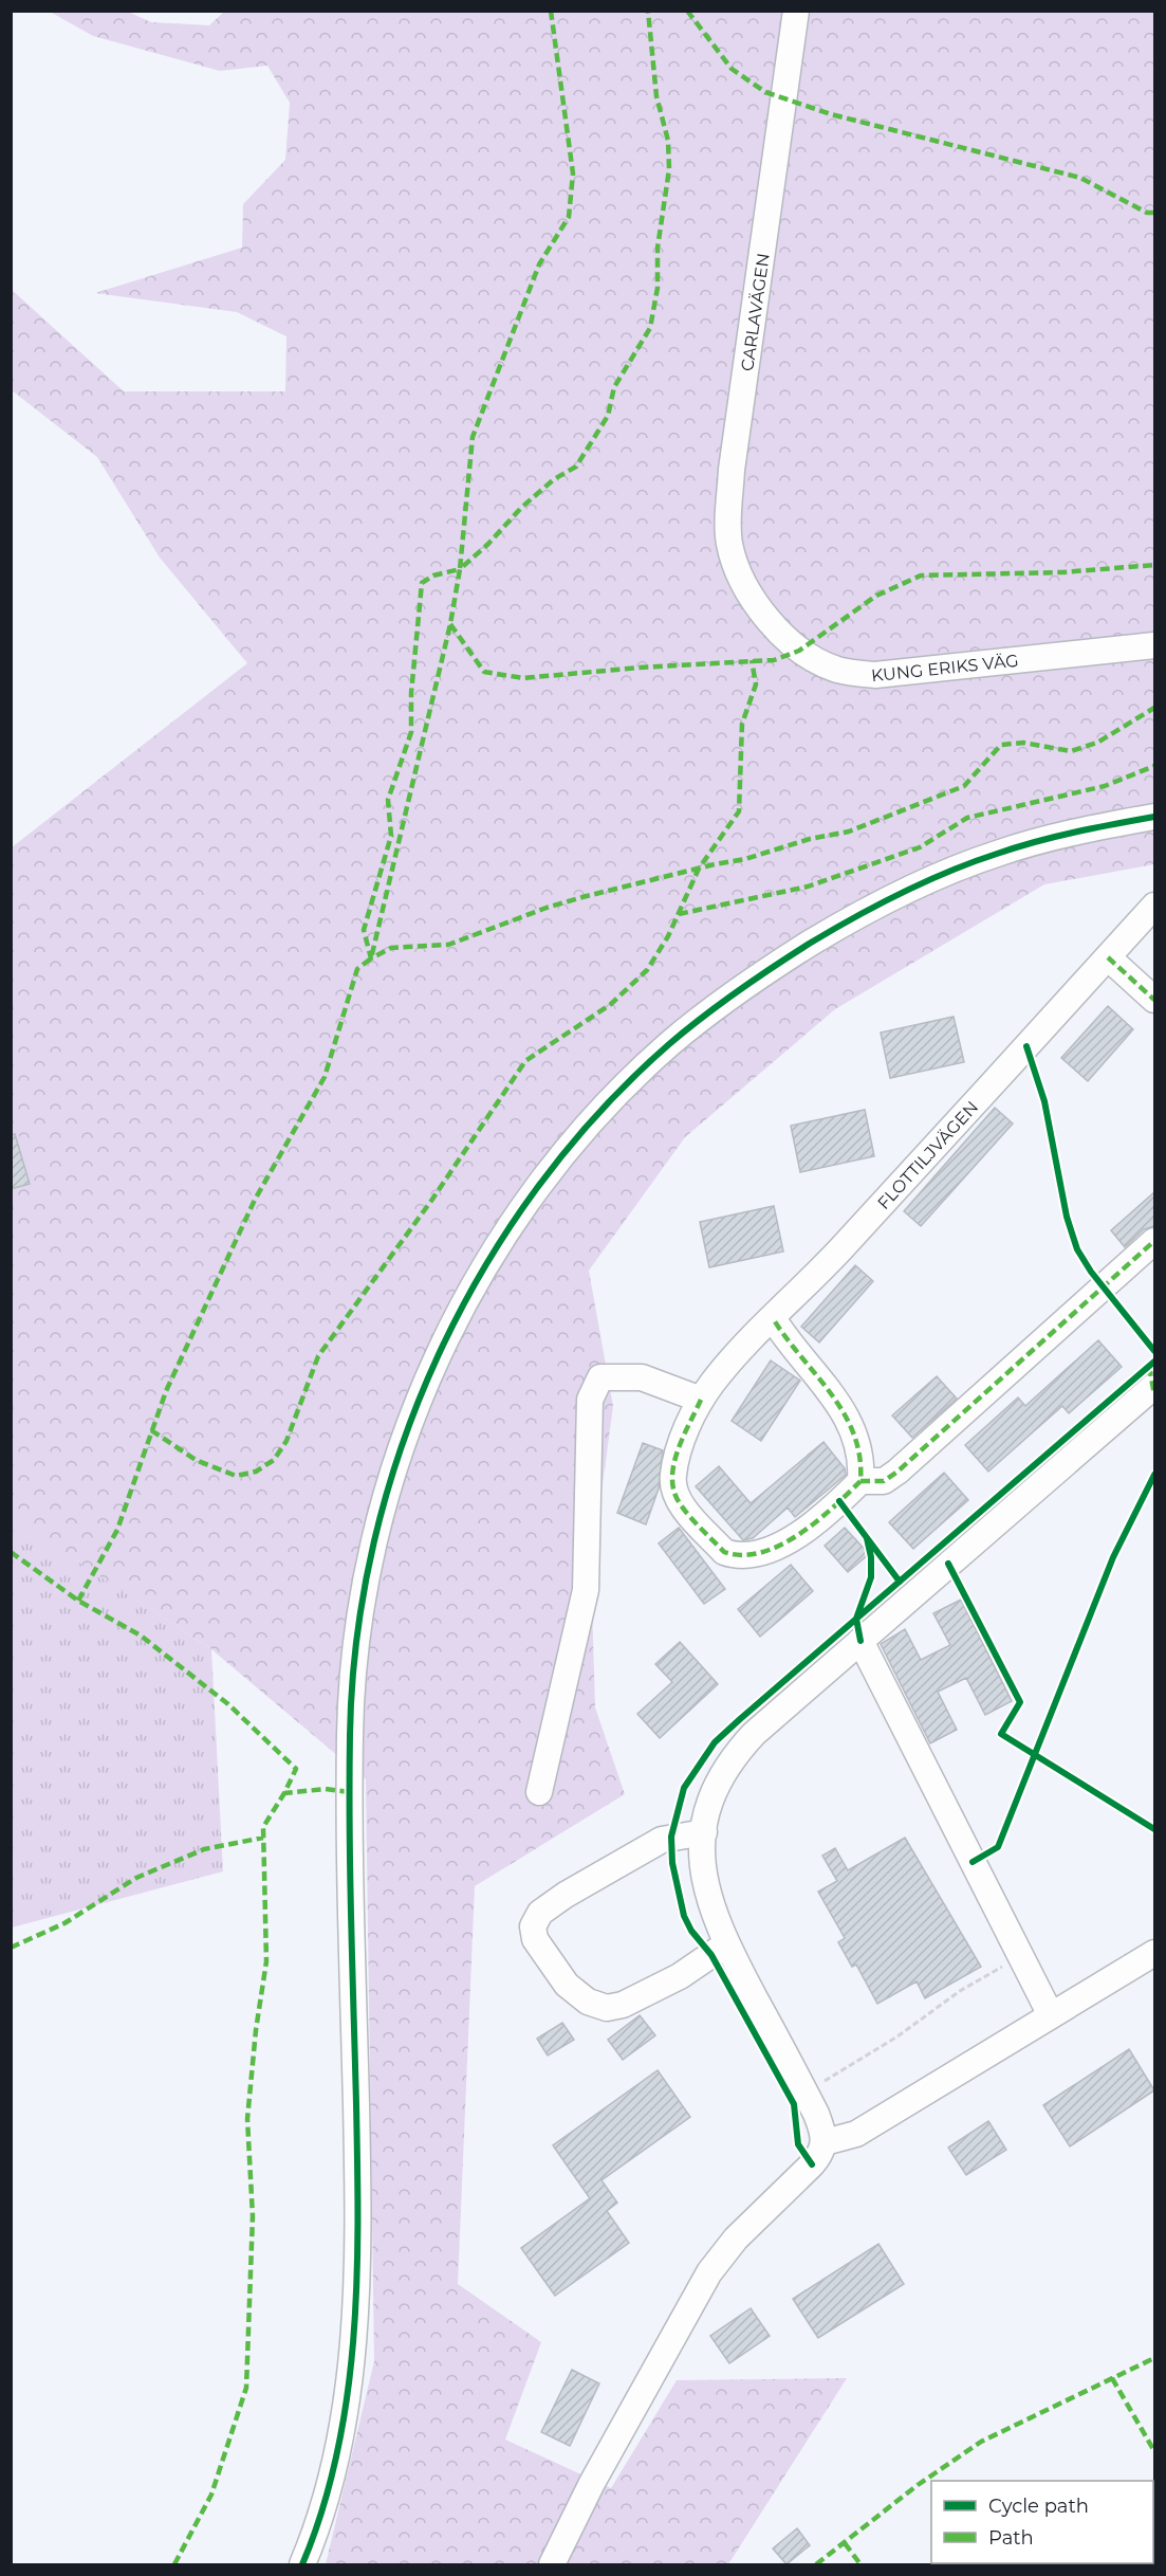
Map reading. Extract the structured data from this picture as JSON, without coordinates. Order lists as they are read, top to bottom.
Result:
{
  "streets": {
    "street": ["CARLAVÄGEN", "KUNG ERIKS VÄG", "FLOTTILJVÄGEN"]
  },
  "crossings": [
    ["CARLAVÄGEN", "KUNG ERIKS VÄG"]
  ],
  "legend": ["Cycle path", "Path"]
}
